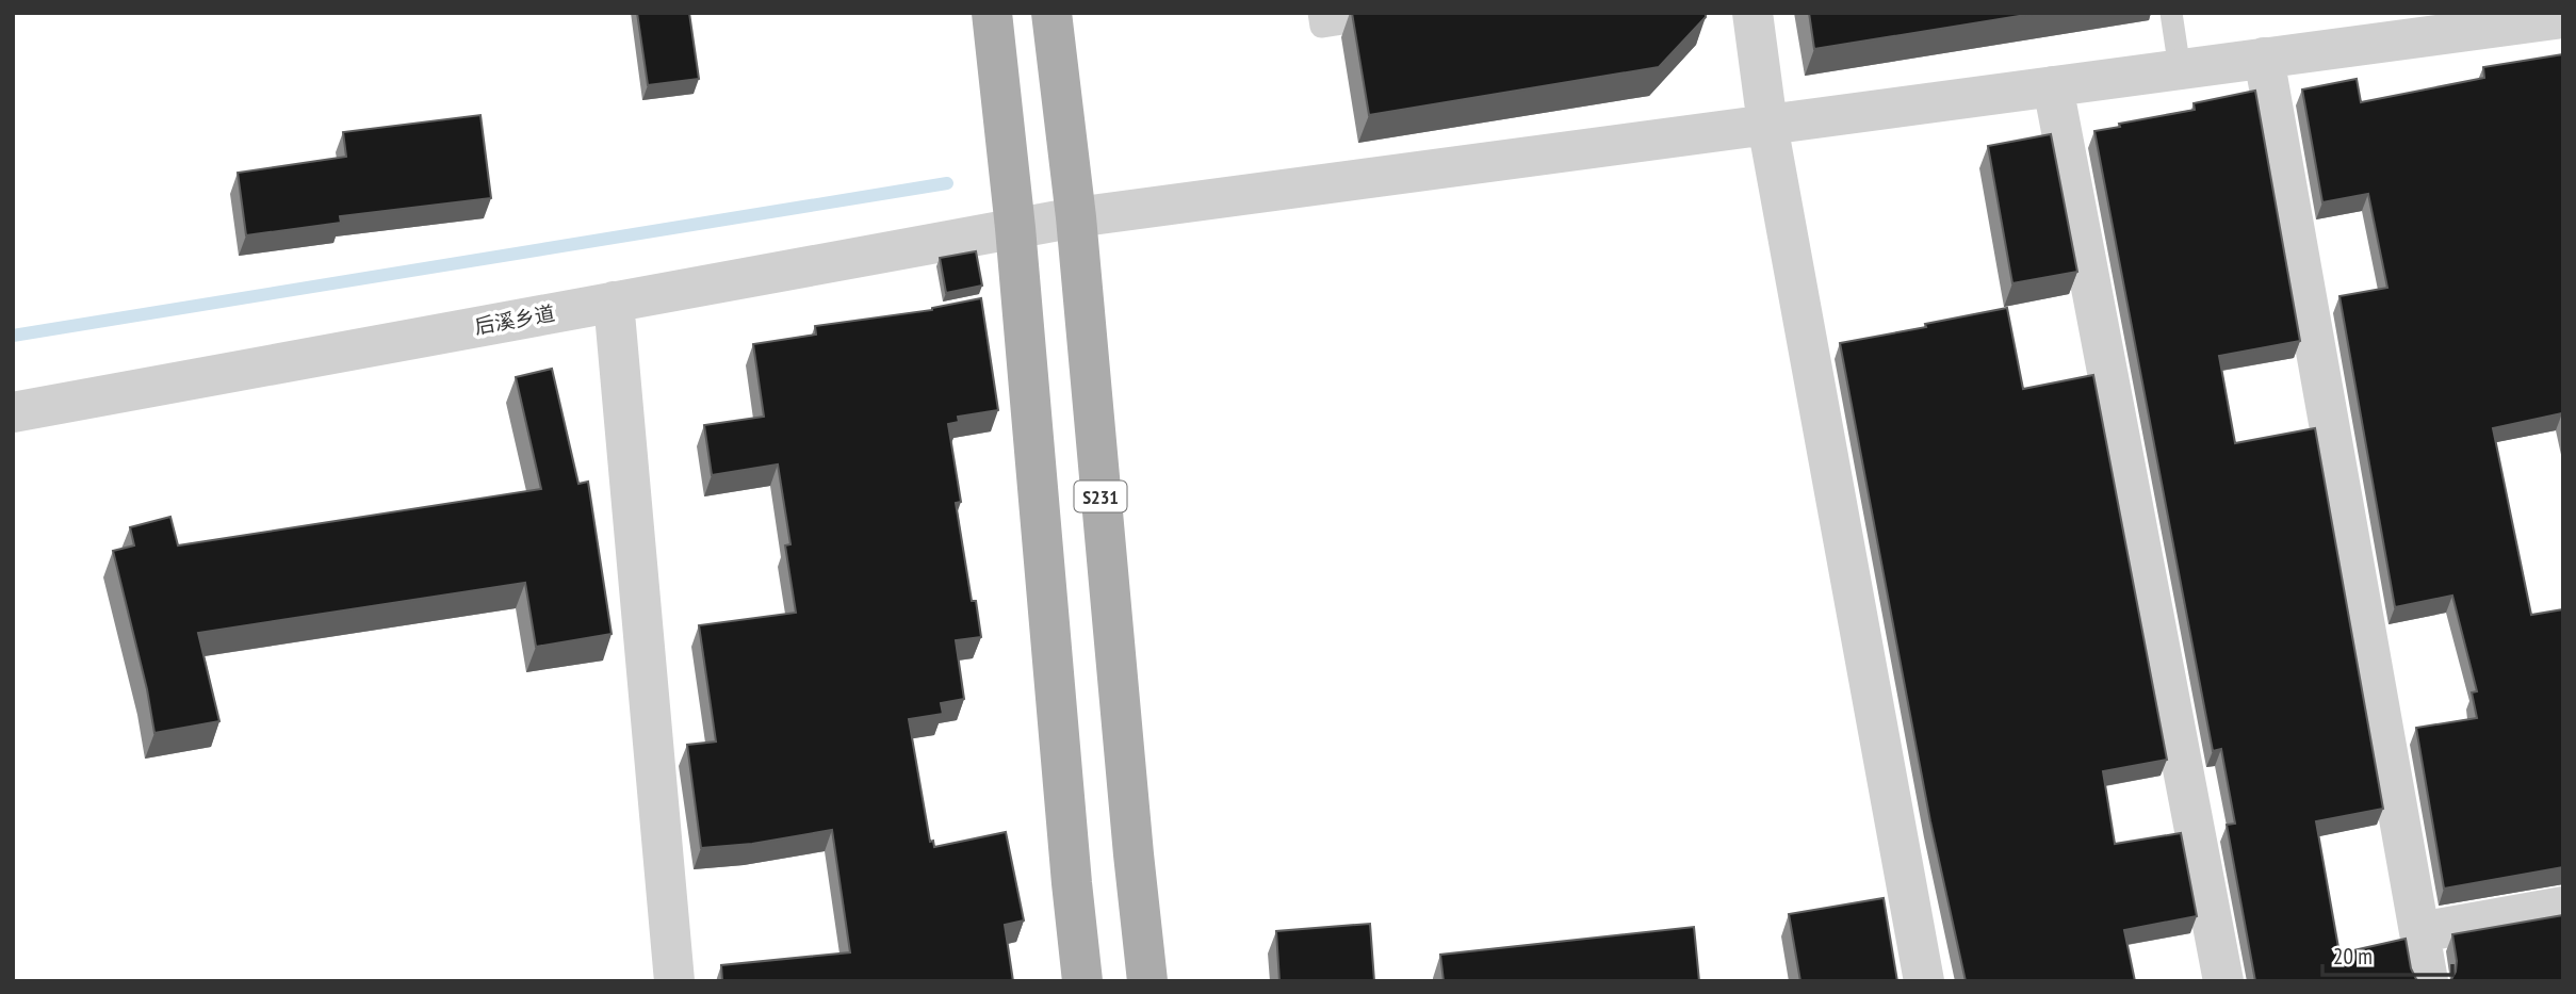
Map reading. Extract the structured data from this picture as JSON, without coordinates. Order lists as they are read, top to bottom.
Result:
{
  "streets": {
    "main road": ["S231"],
    "street": ["后溪乡道"]
  },
  "crossings": [
    ["后溪乡道", "S231"]
  ],
  "scale_bar": "20 m"
}
